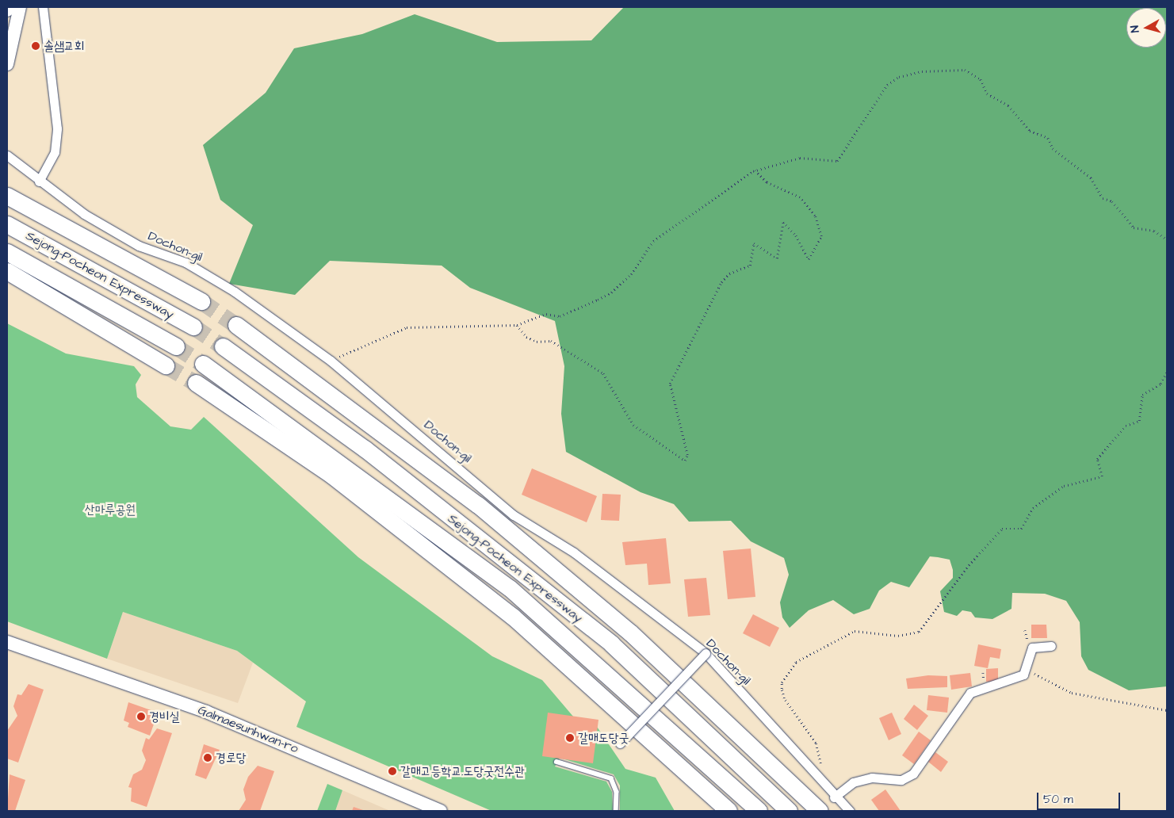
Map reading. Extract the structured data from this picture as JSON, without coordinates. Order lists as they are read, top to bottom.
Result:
{
  "streets": {
    "highway": ["Sejong-Pocheon Expressway"],
    "street": ["Dochon-gil", "Galmaesunhwan-ro"]
  },
  "parks": ["산마루공원"],
  "places": [
    "솔샘교회",
    "경비실",
    "갈매도당굿",
    "경로당",
    "갈매고등학교.도당굿전수관"
  ],
  "scale_bar": "50 m",
  "north": "left"
}
